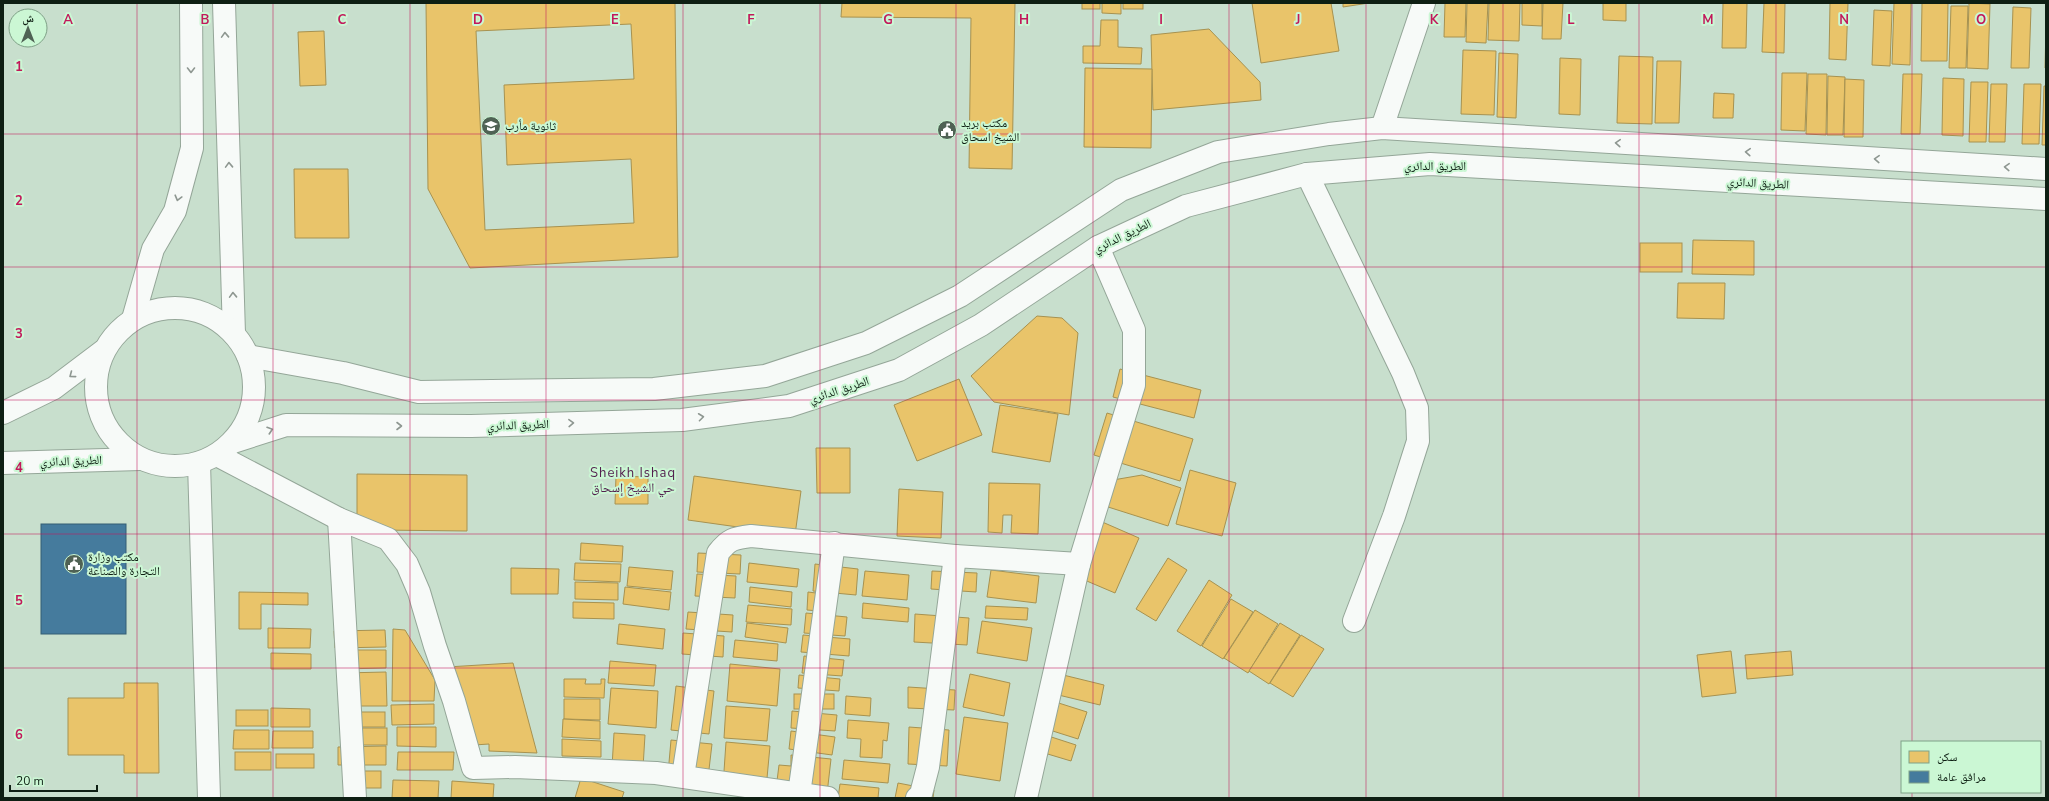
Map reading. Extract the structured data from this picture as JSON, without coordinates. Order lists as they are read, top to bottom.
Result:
{
  "streets": {
    "main road": ["الطريق الدائري"]
  },
  "districts": ["Sheikh Ishaq حي الشيخ إسحاق"],
  "places": {
    "school or university": ["ثانوية مأرب"],
    "public building": ["مكتب بريد الشيخ اسحاق", "مكتب وزارة التجارة والصناعة"]
  },
  "legend": ["سكن", "مرافق عامة"],
  "scale_bar": "20 m",
  "north": "top",
  "grid": {
    "columns": [
      "A",
      "B",
      "C",
      "D",
      "E",
      "F",
      "G",
      "H",
      "I",
      "J",
      "K",
      "L",
      "M",
      "N",
      "O"
    ],
    "rows": [
      "1",
      "2",
      "3",
      "4",
      "5",
      "6"
    ]
  }
}
